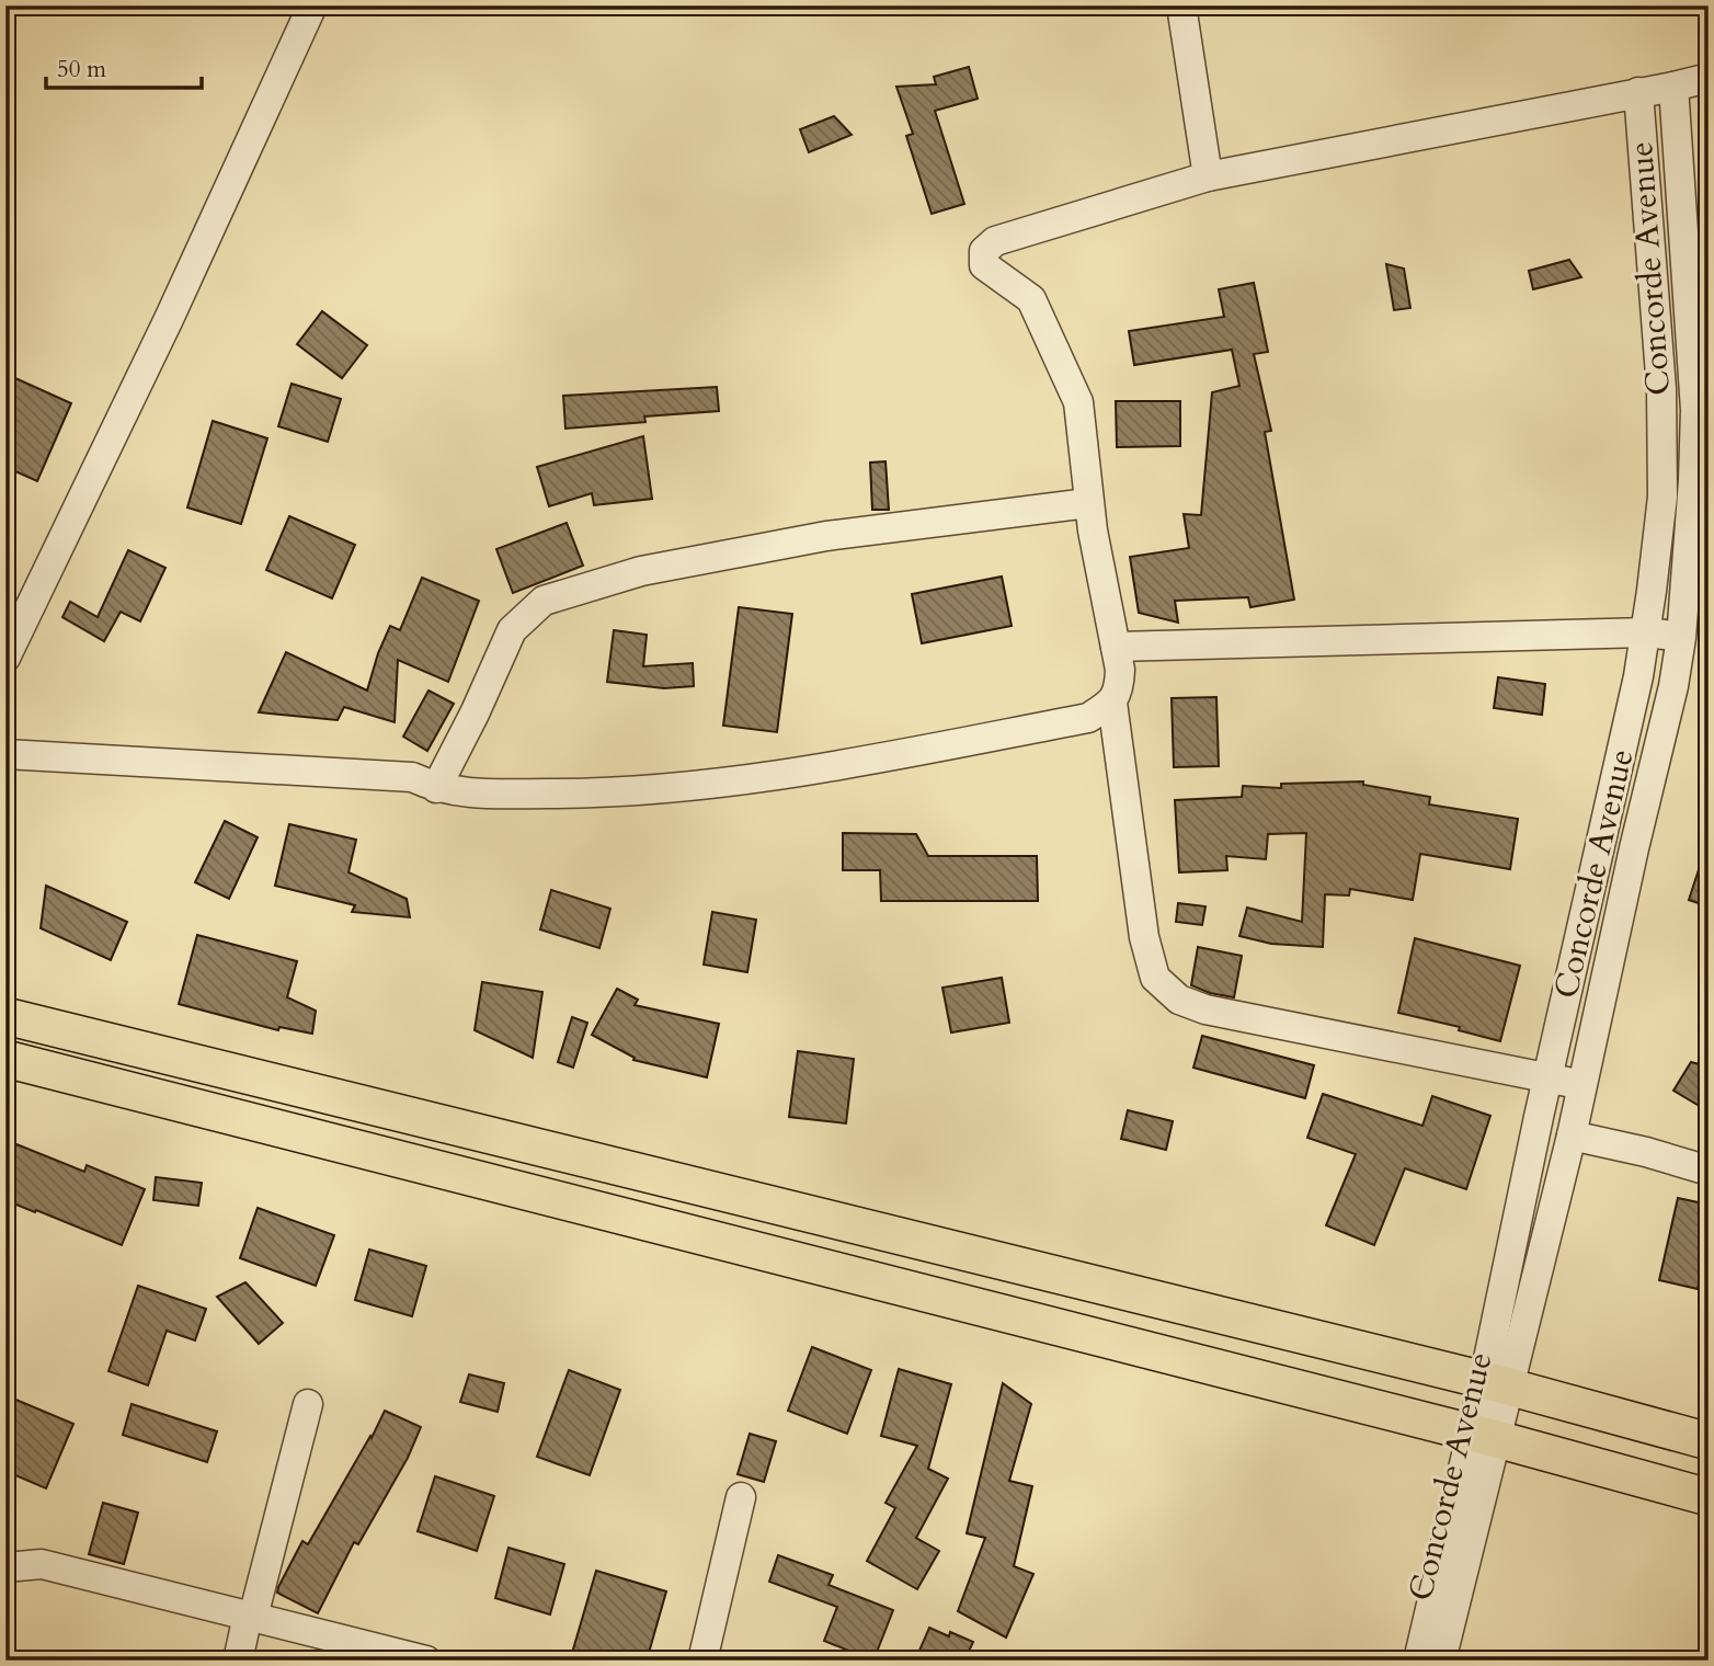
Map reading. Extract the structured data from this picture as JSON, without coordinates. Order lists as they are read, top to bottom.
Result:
{
  "streets": {
    "street": ["Concorde Avenue"]
  },
  "scale_bar": "50 m"
}
